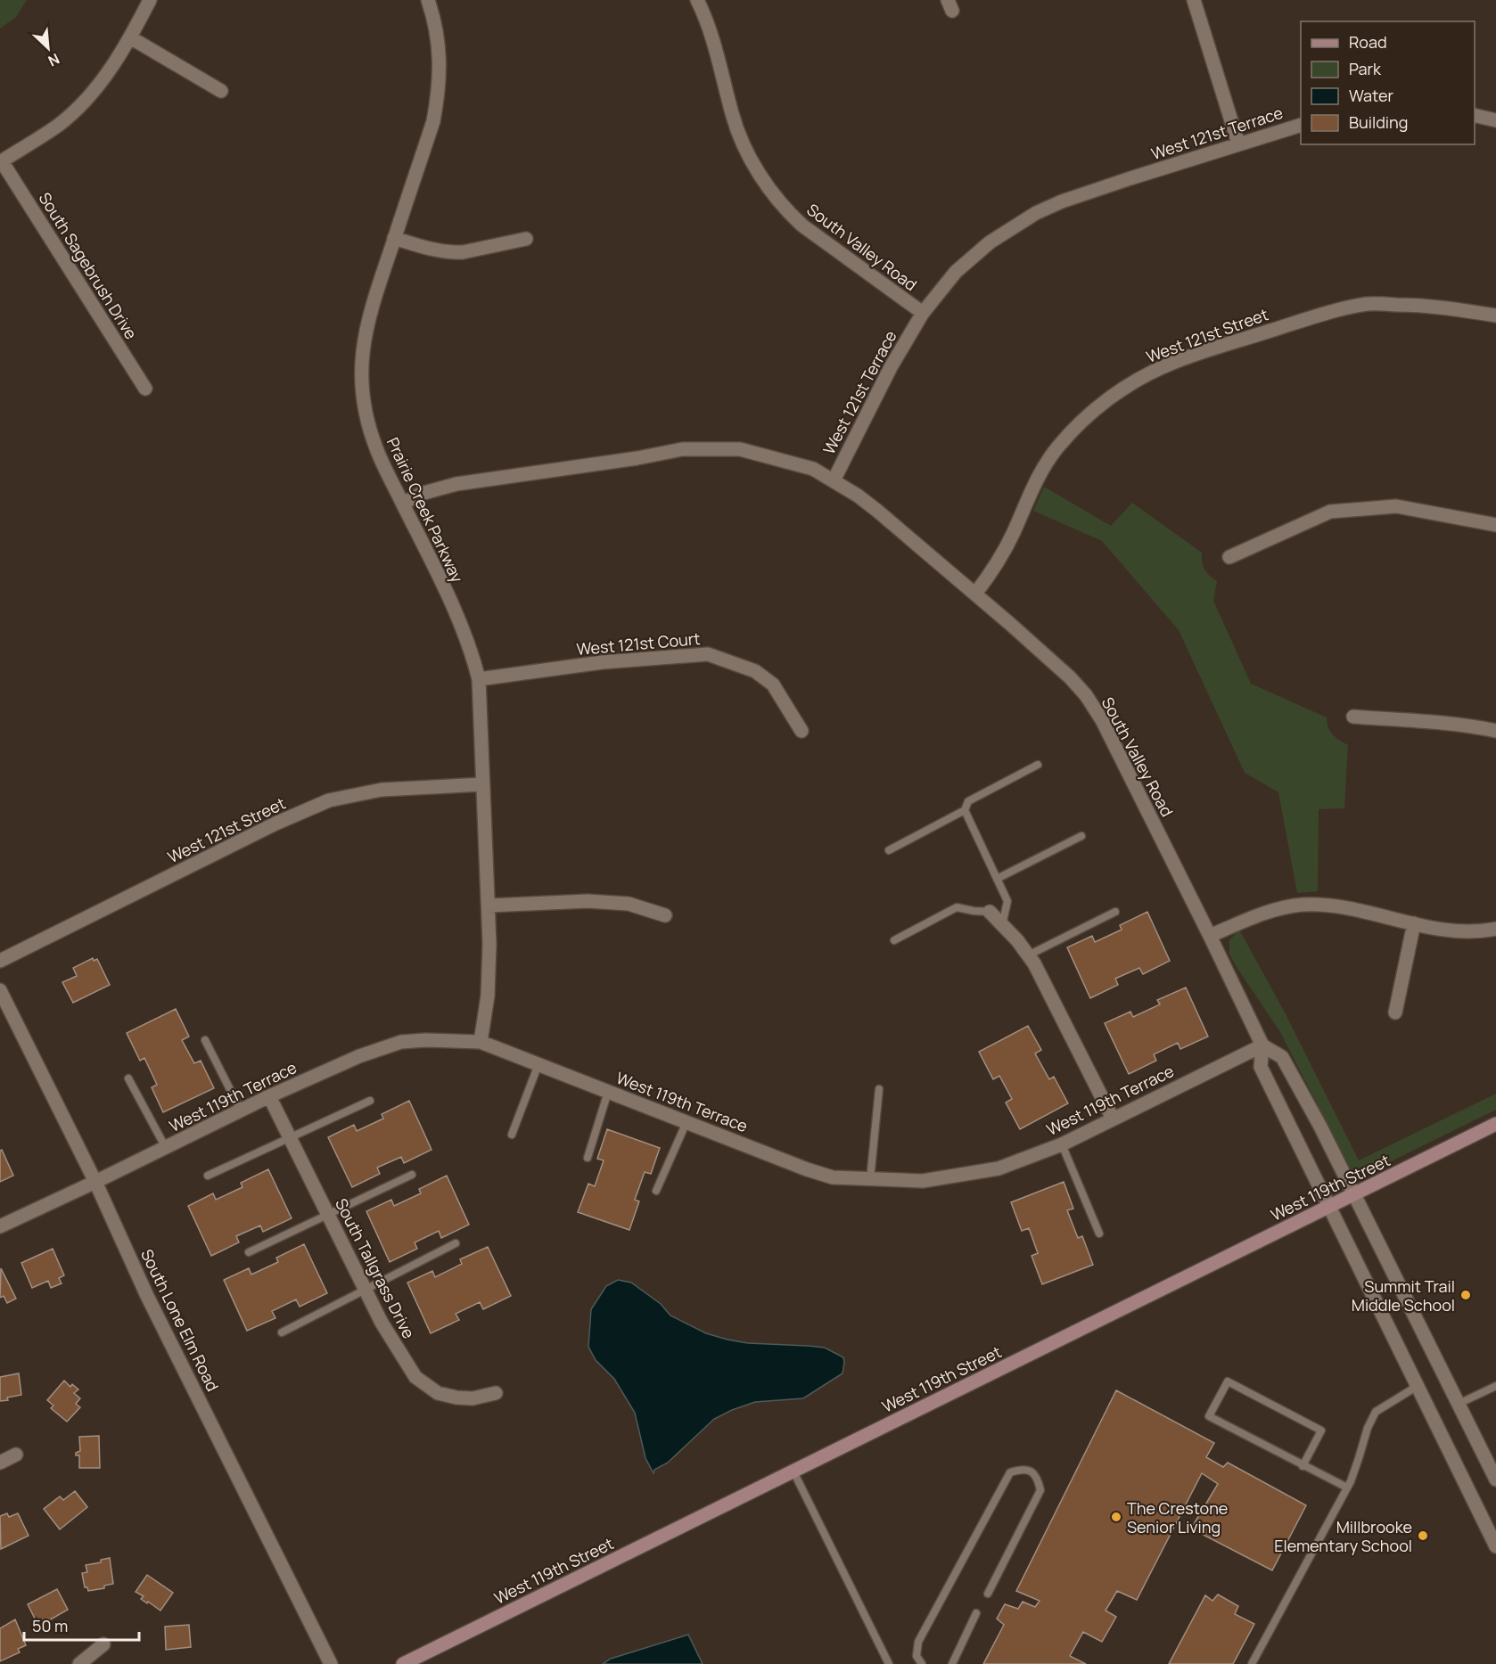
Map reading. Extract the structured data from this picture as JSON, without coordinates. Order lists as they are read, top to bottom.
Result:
{
  "streets": {
    "main road": ["West 119th Street"],
    "street": [
      "West 121st Terrace",
      "South Valley Road",
      "South Sagebrush Drive",
      "West 121st Street",
      "Prairie Creek Parkway",
      "West 121st Court",
      "West 119th Terrace",
      "South Tallgrass Drive",
      "South Lone Elm Road"
    ]
  },
  "crossings": [
    ["West 121st Terrace", "South Valley Road"],
    ["West 121st Terrace", "Prairie Creek Parkway"],
    ["South Valley Road", "West 121st Street"],
    ["South Valley Road", "West 119th Terrace"],
    ["South Valley Road", "West 119th Street"],
    ["West 121st Street", "Prairie Creek Parkway"],
    ["Prairie Creek Parkway", "West 121st Court"],
    ["Prairie Creek Parkway", "West 119th Terrace"],
    ["West 119th Terrace", "South Tallgrass Drive"],
    ["West 119th Terrace", "South Lone Elm Road"]
  ],
  "places": ["Summit Trail Middle School", "The Crestone Senior Living", "Millbrooke Elementary School"],
  "legend": [
    "Road",
    "Park",
    "Water",
    "Building"
  ],
  "scale_bar": "50 m",
  "north": "bottom right"
}
